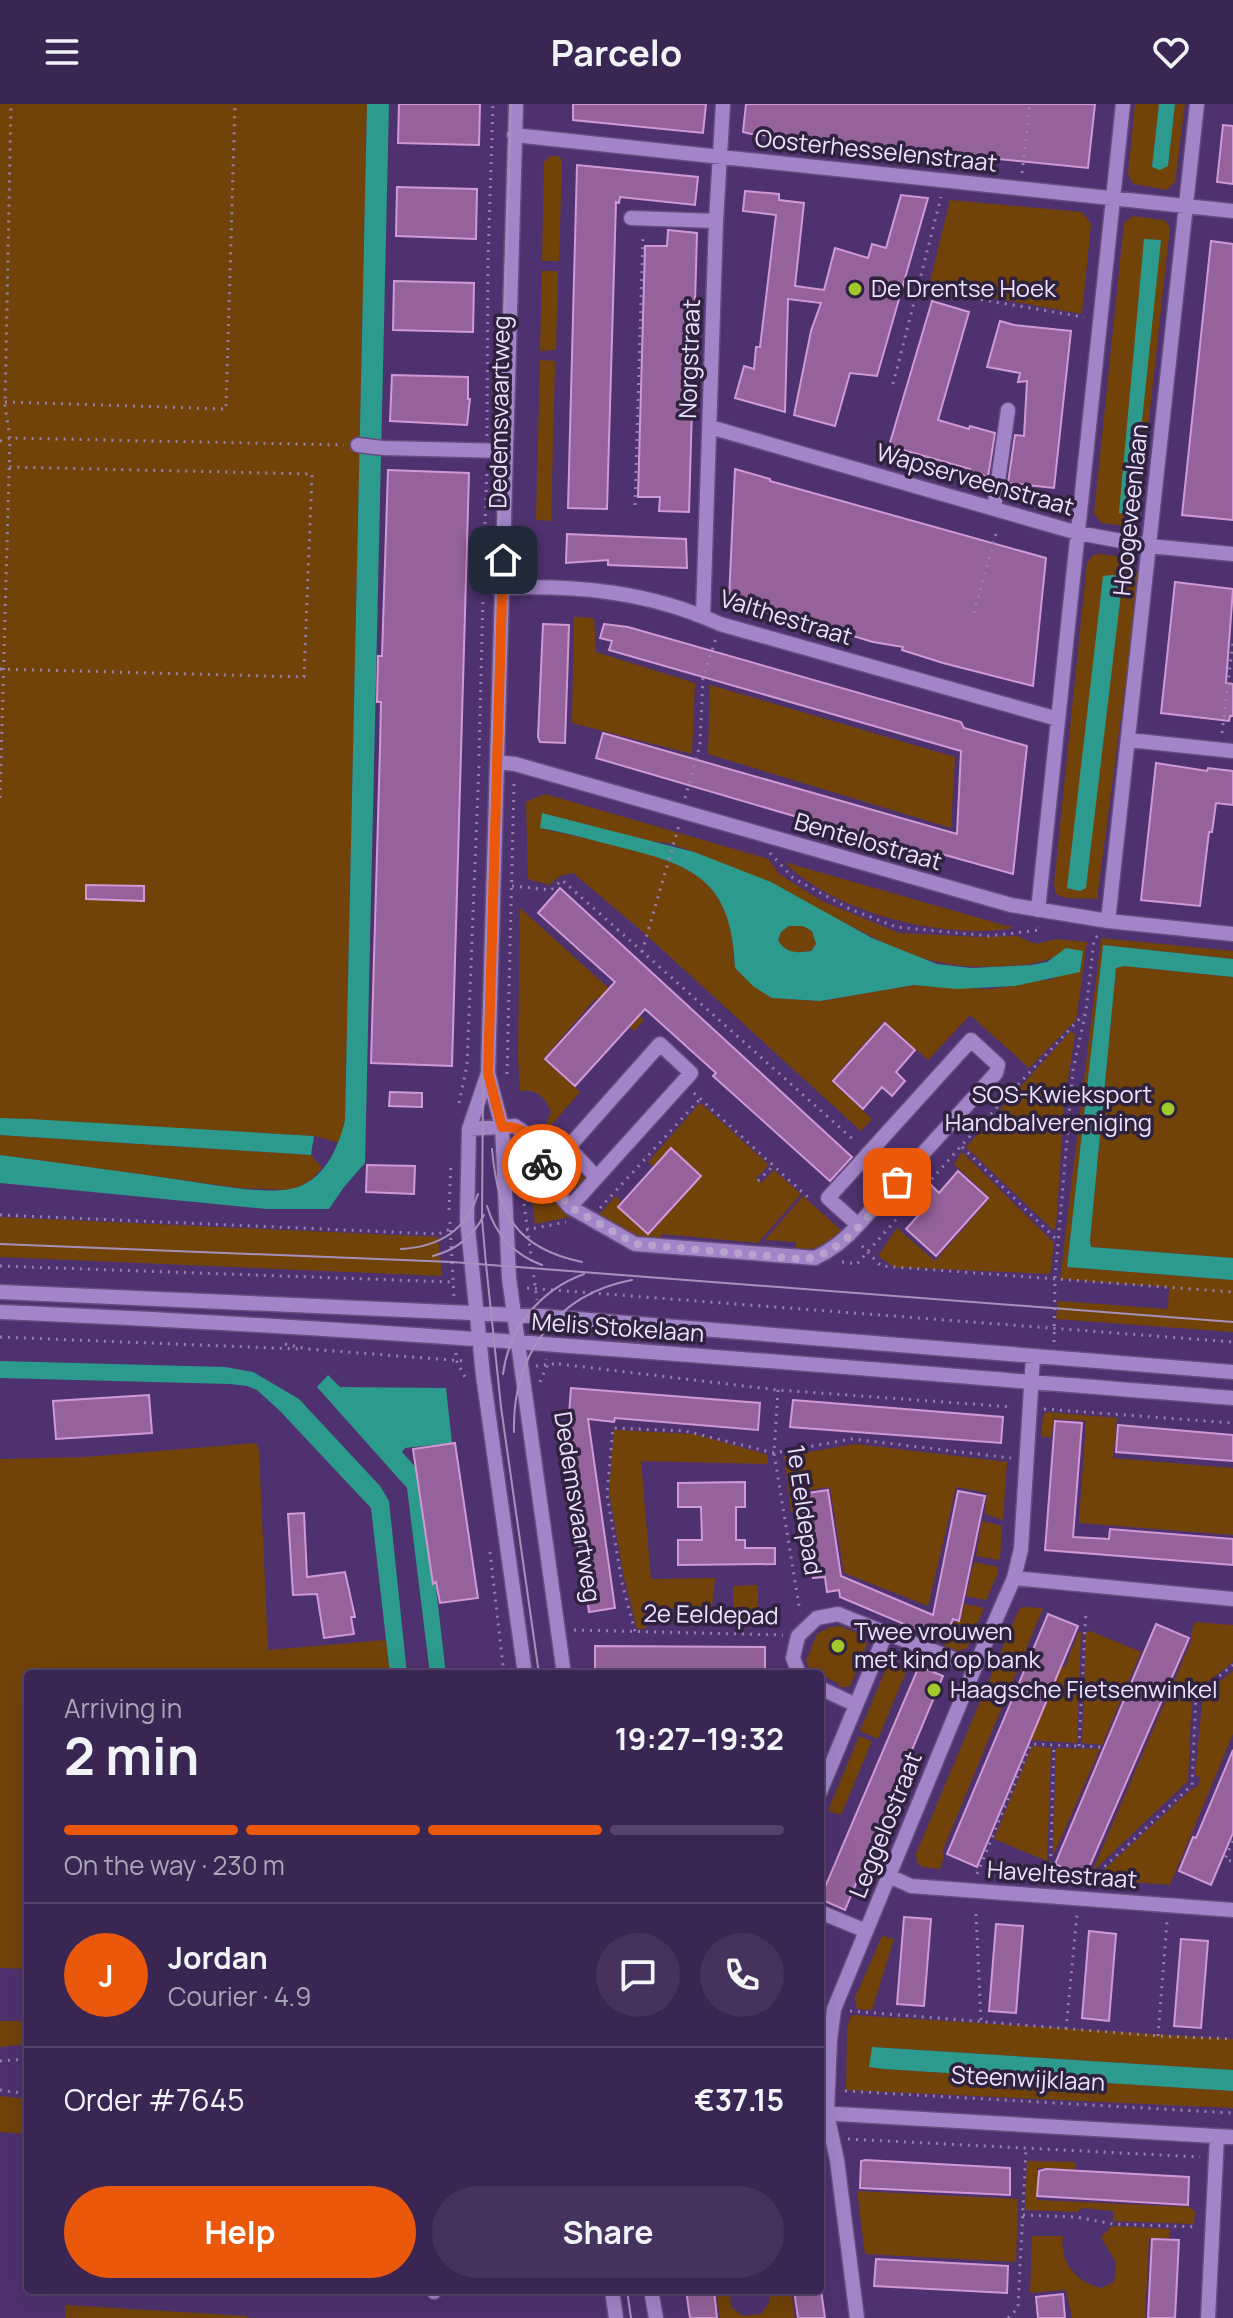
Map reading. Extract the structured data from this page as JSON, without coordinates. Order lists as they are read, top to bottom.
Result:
{
  "streets": {
    "street": [
      "Oosterhesselenstraat",
      "Norgstraat",
      "Dedemsvaartweg",
      "Wapserveenstraat",
      "Hoogeveenlaan",
      "Valthestraat",
      "Bentelostraat",
      "Melis Stokelaan",
      "Leggelostraat",
      "Haveltestraat",
      "Steenwijklaan"
    ],
    "path": ["1e Eeldepad", "2e Eeldepad"]
  },
  "crossings": [
    ["Oosterhesselenstraat", "Norgstraat"],
    ["Oosterhesselenstraat", "Dedemsvaartweg"],
    ["Oosterhesselenstraat", "Hoogeveenlaan"],
    ["Norgstraat", "Wapserveenstraat"],
    ["Norgstraat", "Valthestraat"],
    ["Dedemsvaartweg", "Valthestraat"],
    ["Dedemsvaartweg", "Bentelostraat"],
    ["Dedemsvaartweg", "Melis Stokelaan"],
    ["Wapserveenstraat", "Hoogeveenlaan"],
    ["Hoogeveenlaan", "Valthestraat"],
    ["Hoogeveenlaan", "Bentelostraat"],
    ["Melis Stokelaan", "1e Eeldepad"],
    ["Melis Stokelaan", "Leggelostraat"],
    ["1e Eeldepad", "2e Eeldepad"],
    ["Leggelostraat", "Haveltestraat"],
    ["Leggelostraat", "Steenwijklaan"]
  ],
  "places": [
    "De Drentse Hoek",
    "SOS-Kwieksport Handbalvereniging",
    "Twee vrouwen met kind op bank",
    "Haagsche Fietsenwinkel"
  ],
  "page": {
    "header": "Parcelo",
    "heading": ["2 min", "Arriving in", "19:27–19:32"],
    "panel": [
      "Jordan",
      "Courier · 4.9",
      "Order #7645",
      "€37.15"
    ],
    "bar": "On the way · 230 m",
    "round": "J",
    "buttons": ["Help", "Share"]
  }
}
